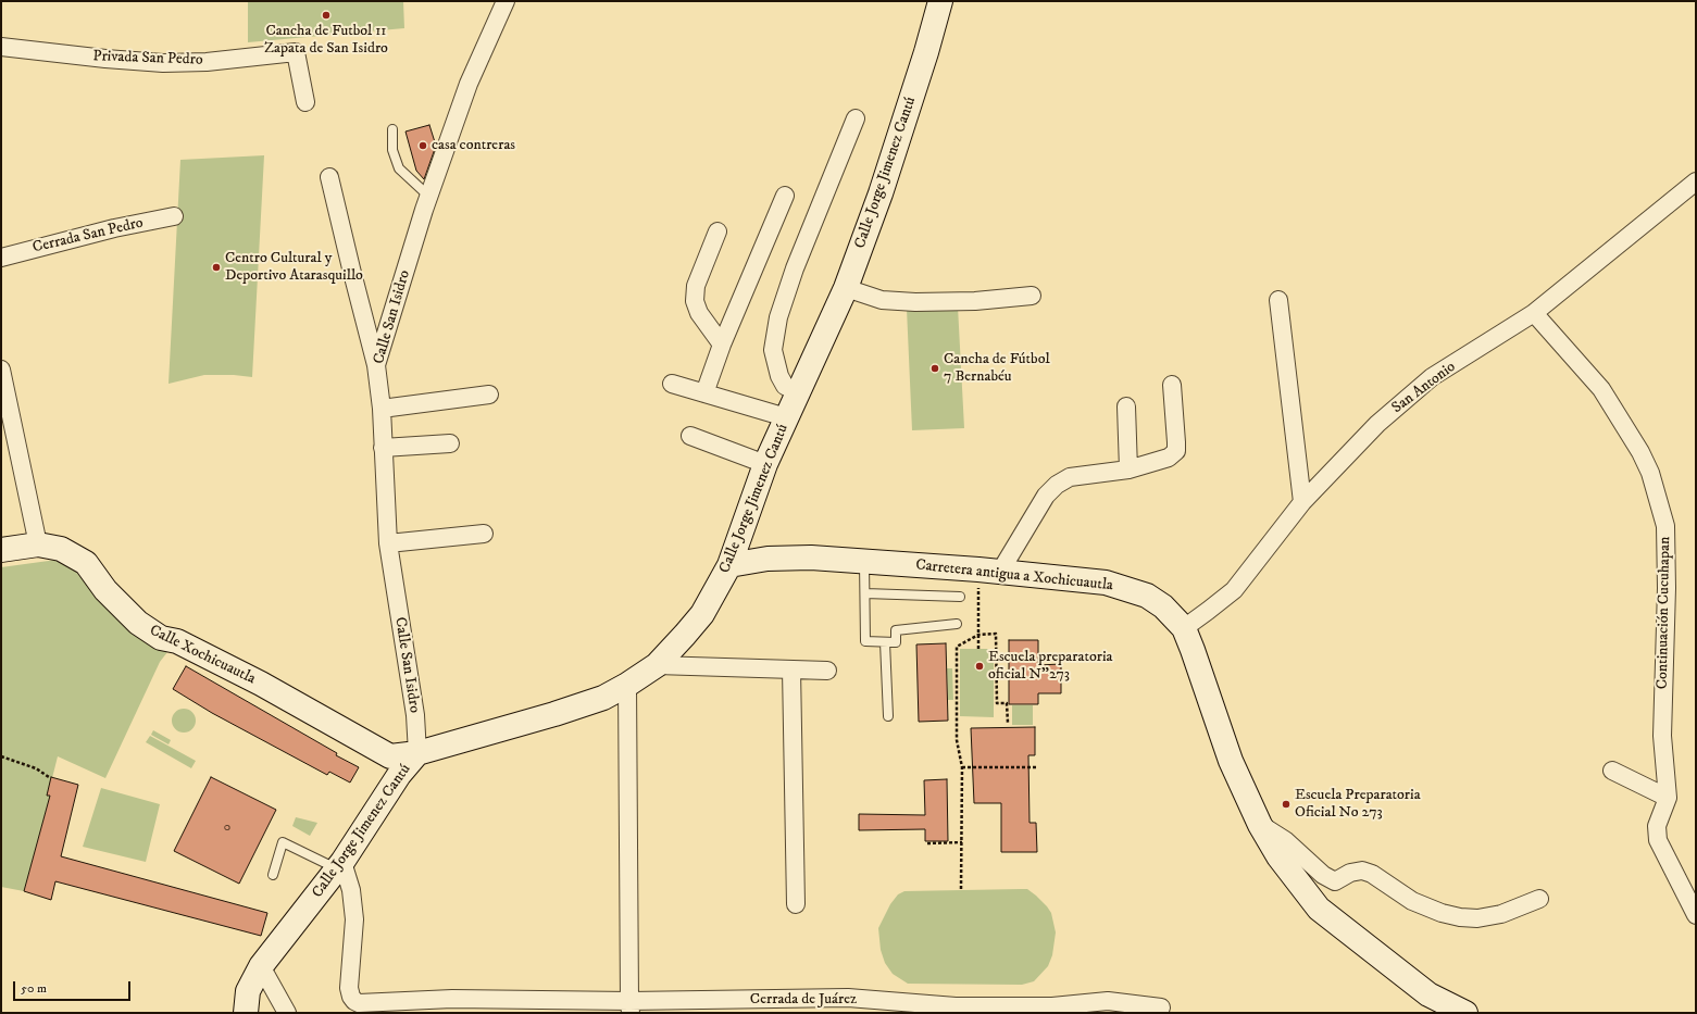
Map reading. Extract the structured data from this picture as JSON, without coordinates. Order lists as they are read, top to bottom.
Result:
{
  "streets": {
    "main road": ["Calle Jorge Jimenez Cantú", "Carretera antigua a Xochicuautla", "Calle Xochicuautla"],
    "street": [
      "Privada San Pedro",
      "Cerrada San Pedro",
      "Calle San Isidro",
      "San Antonio",
      "Continuación Cucuhapan",
      "Cerrada de Juárez"
    ]
  },
  "crossings": [
    ["Calle Jorge Jimenez Cantú", "Calle San Isidro"],
    ["Calle Jorge Jimenez Cantú", "Carretera antigua a Xochicuautla"],
    ["Calle Jorge Jimenez Cantú", "Calle Xochicuautla"],
    ["Calle Jorge Jimenez Cantú", "Cerrada de Juárez"],
    ["Calle San Isidro", "Calle Xochicuautla"],
    ["San Antonio", "Carretera antigua a Xochicuautla"],
    ["San Antonio", "Continuación Cucuhapan"]
  ],
  "places": [
    "Cancha de Futbol 11 Zapata de San Isidro",
    "casa contreras",
    "Centro Cultural y Deportivo Atarasquillo",
    "Cancha de Fútbol 7 Bernabéu",
    "Escuela preparatoria oficial N\"273",
    "Escuela Preparatoria Oficial No 273"
  ],
  "house_numbers": ["0"],
  "scale_bar": "50 m"
}
